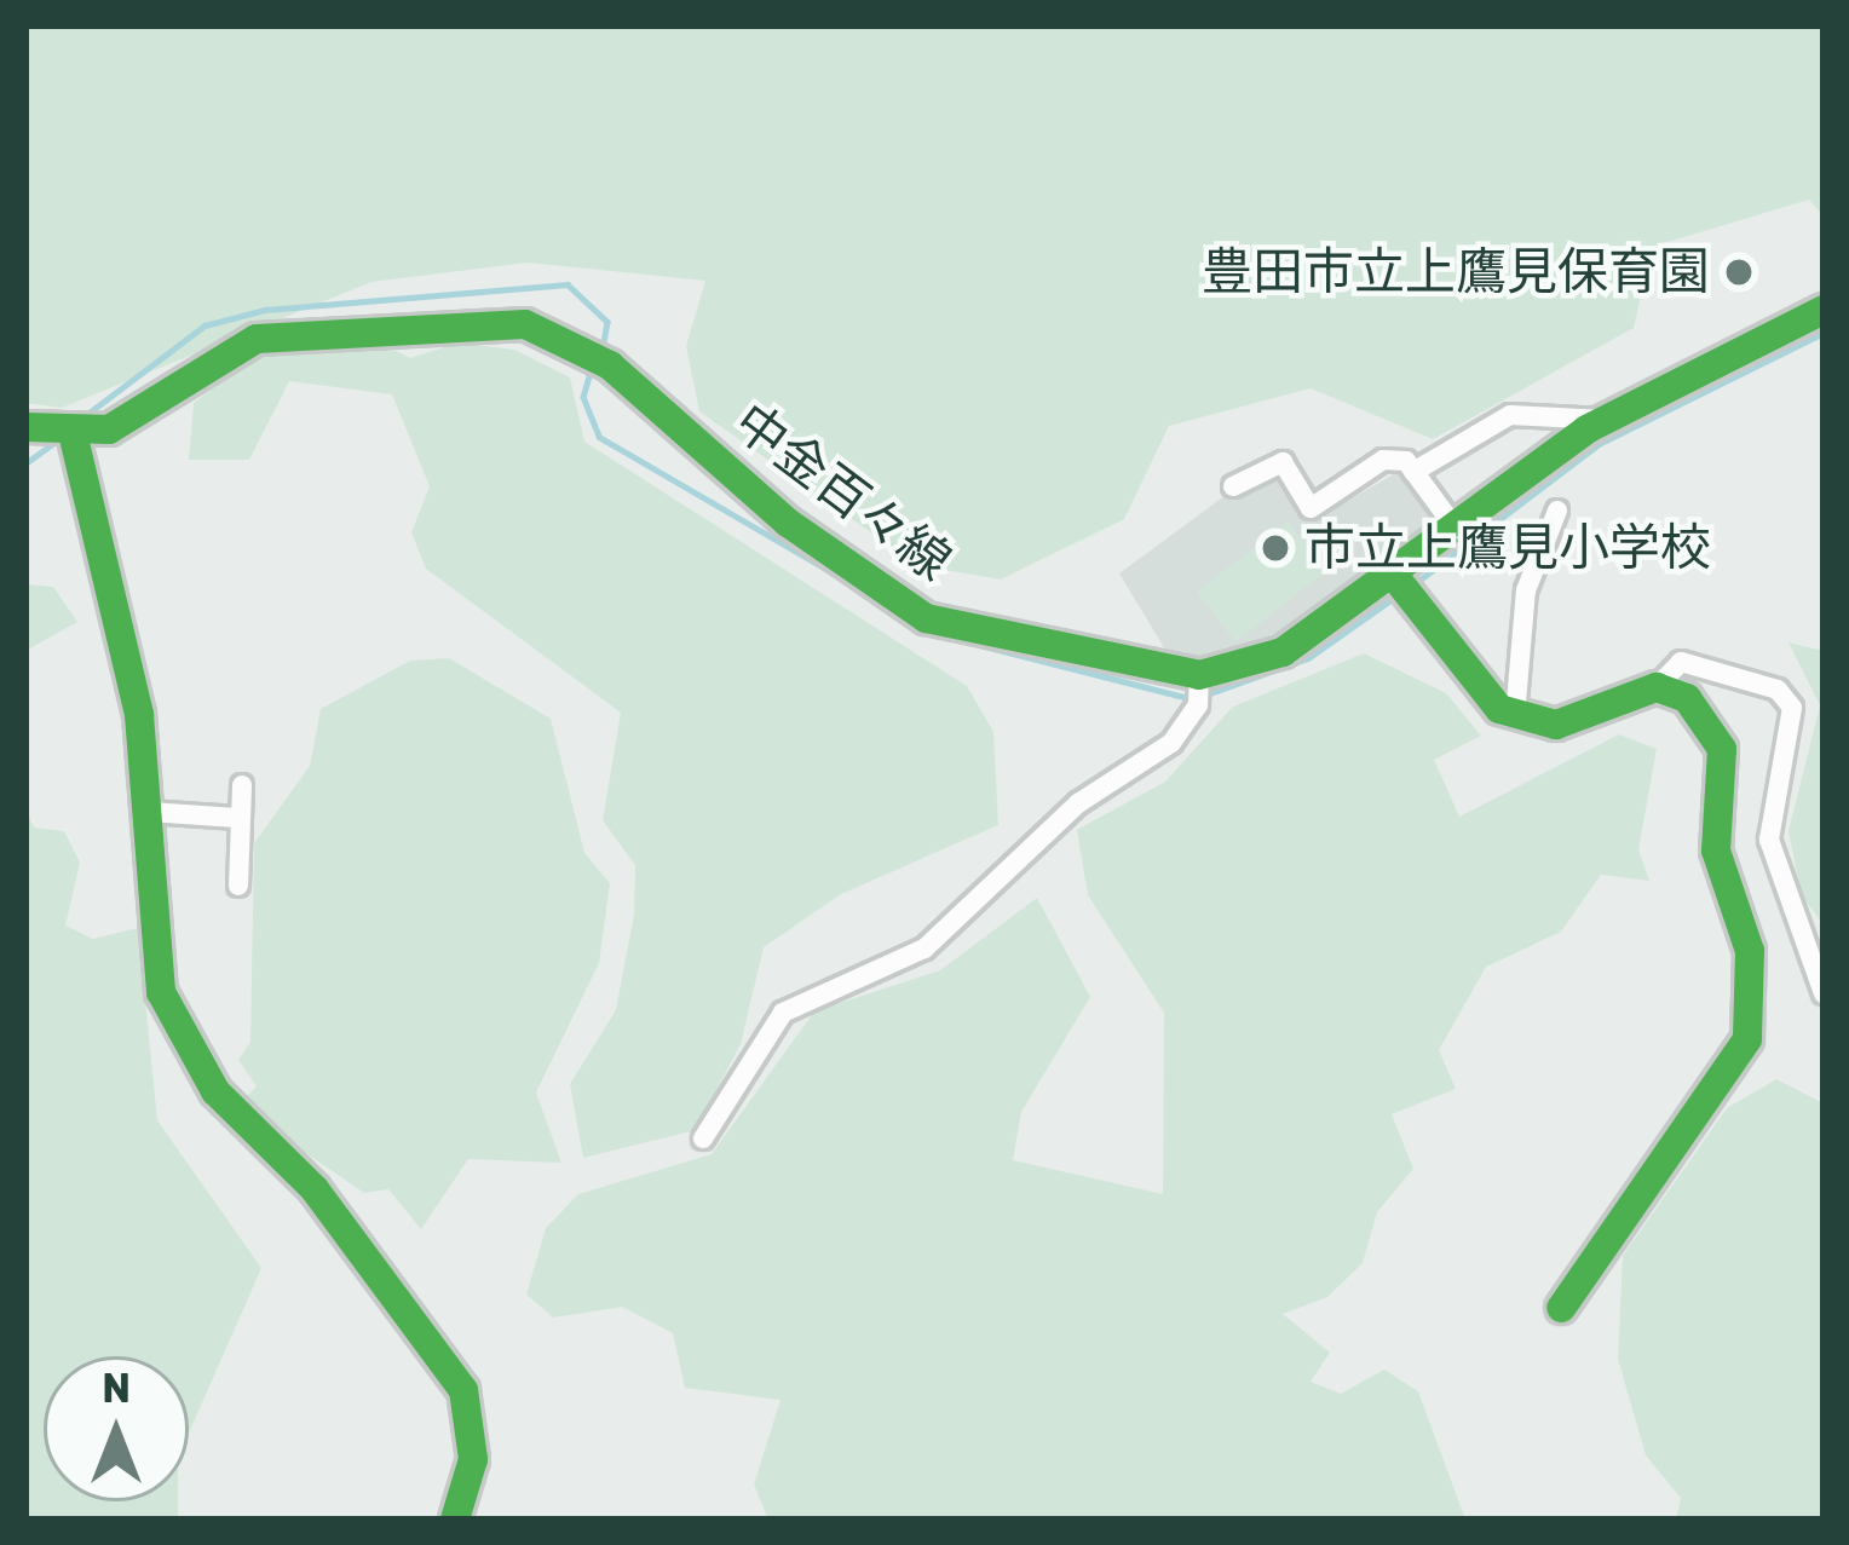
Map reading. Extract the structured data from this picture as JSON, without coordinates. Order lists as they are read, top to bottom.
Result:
{
  "streets": {
    "street": ["中金百々線"]
  },
  "places": ["豊田市立上鷹見保育園", "市立上鷹見小学校"],
  "north": "top"
}
